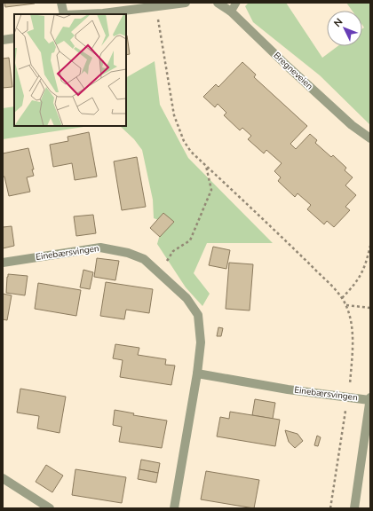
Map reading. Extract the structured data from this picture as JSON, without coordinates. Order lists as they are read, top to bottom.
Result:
{
  "streets": {
    "street": ["Bregneveien", "Einebærsvingen"]
  },
  "north": "top left"
}
